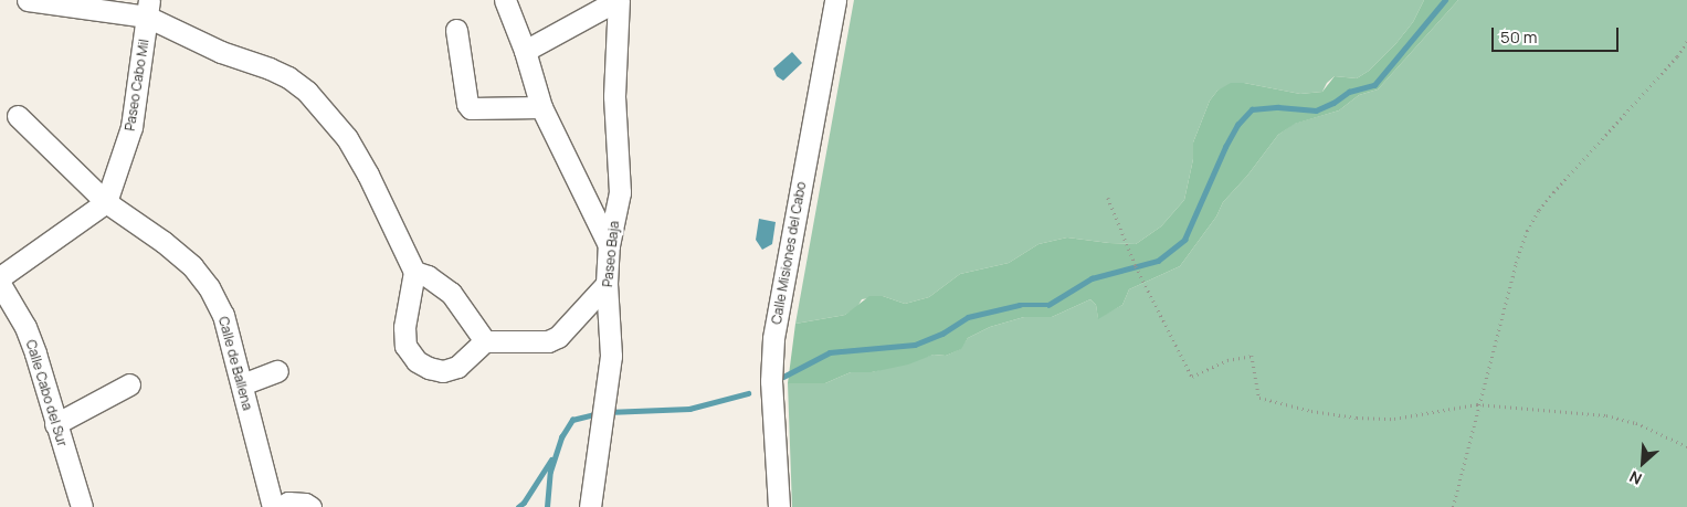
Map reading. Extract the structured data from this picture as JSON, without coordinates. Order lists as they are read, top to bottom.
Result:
{
  "streets": {
    "street": [
      "Paseo Cabo Mil",
      "Calle Misiones del Cabo",
      "Paseo Baja",
      "Calle de Ballena",
      "Calle Cabo del Sur"
    ]
  },
  "crossings": [
    ["Paseo Cabo Mil", "Calle de Ballena"]
  ],
  "scale_bar": "50 m",
  "north": "bottom left"
}
